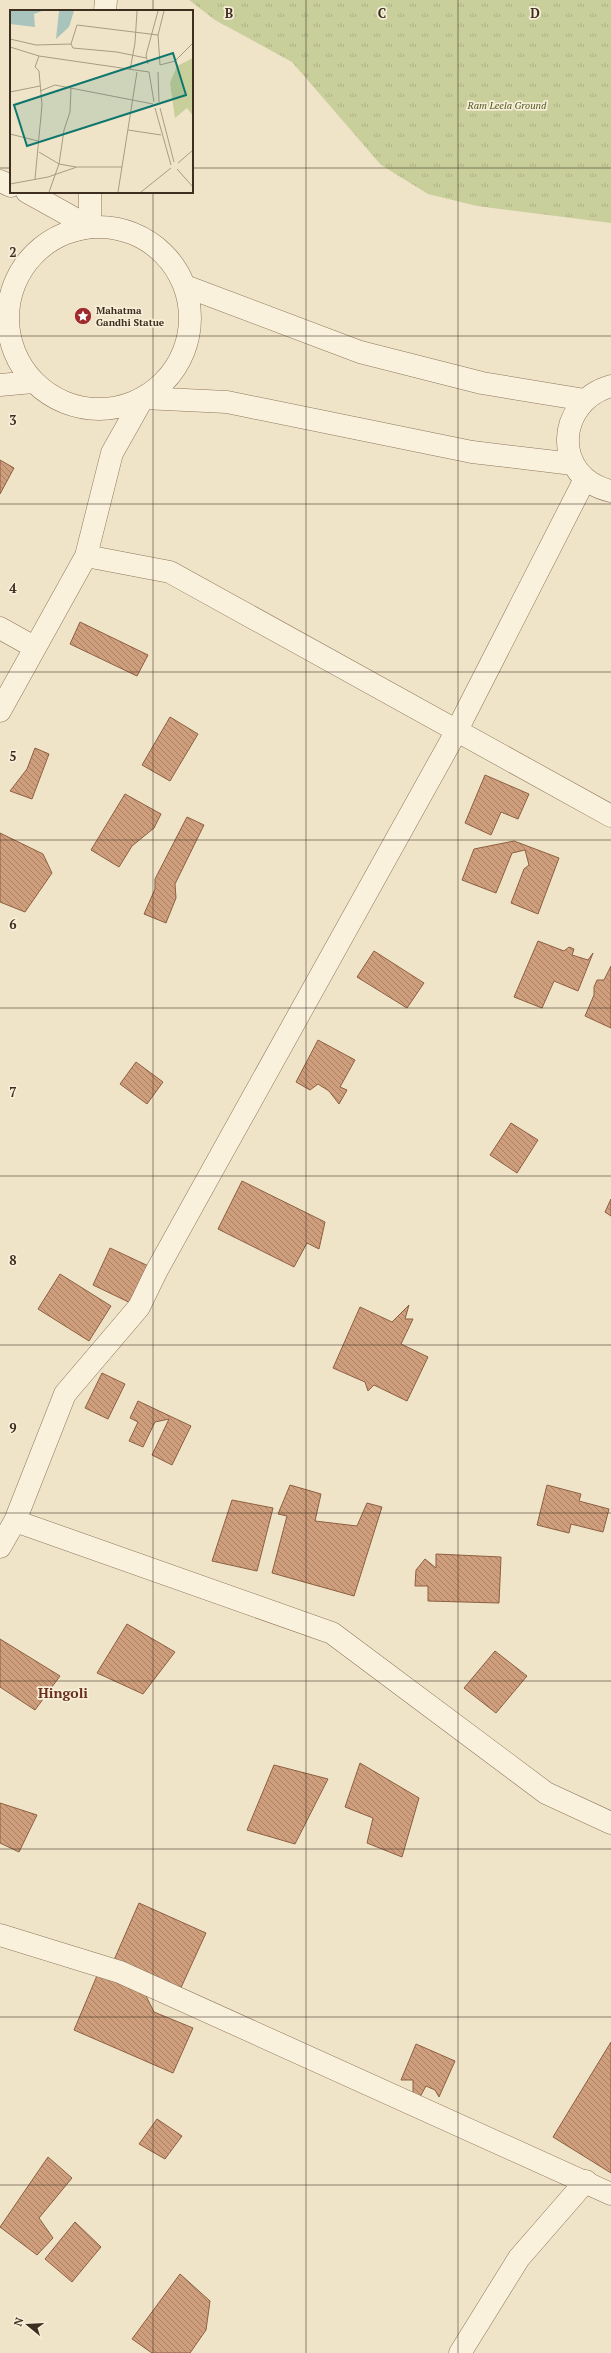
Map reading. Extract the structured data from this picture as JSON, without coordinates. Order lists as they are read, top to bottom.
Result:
{
  "districts": ["Hingoli"],
  "parks": ["Ram Leela Ground"],
  "places": {
    "place": ["Mahatma Gandhi Statue"]
  },
  "north": "left",
  "grid": {
    "columns": ["B", "C", "D"],
    "rows": [
      "2",
      "3",
      "4",
      "5",
      "6",
      "7",
      "8",
      "9"
    ]
  }
}
